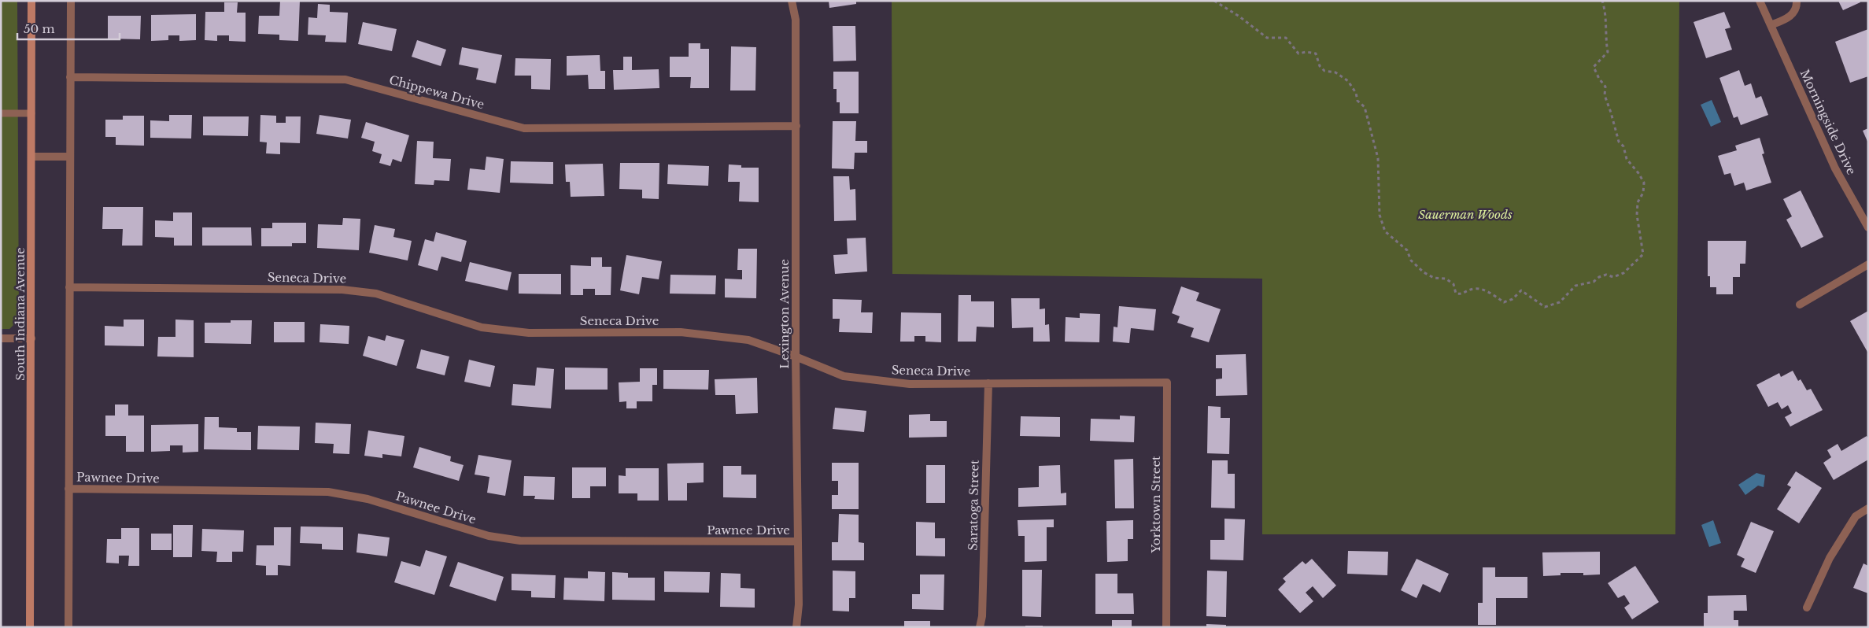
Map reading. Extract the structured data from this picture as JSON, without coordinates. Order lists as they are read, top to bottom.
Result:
{
  "streets": {
    "main road": ["South Indiana Avenue"],
    "street": [
      "Chippewa Drive",
      "Morningside Drive",
      "Seneca Drive",
      "Lexington Avenue",
      "Pawnee Drive",
      "Yorktown Street",
      "Saratoga Street"
    ]
  },
  "crossings": [
    ["Chippewa Drive", "Lexington Avenue"],
    ["Seneca Drive", "Lexington Avenue"],
    ["Seneca Drive", "Yorktown Street"],
    ["Seneca Drive", "Saratoga Street"],
    ["Lexington Avenue", "Pawnee Drive"]
  ],
  "parks": ["Sauerman Woods"],
  "scale_bar": "50 m"
}
